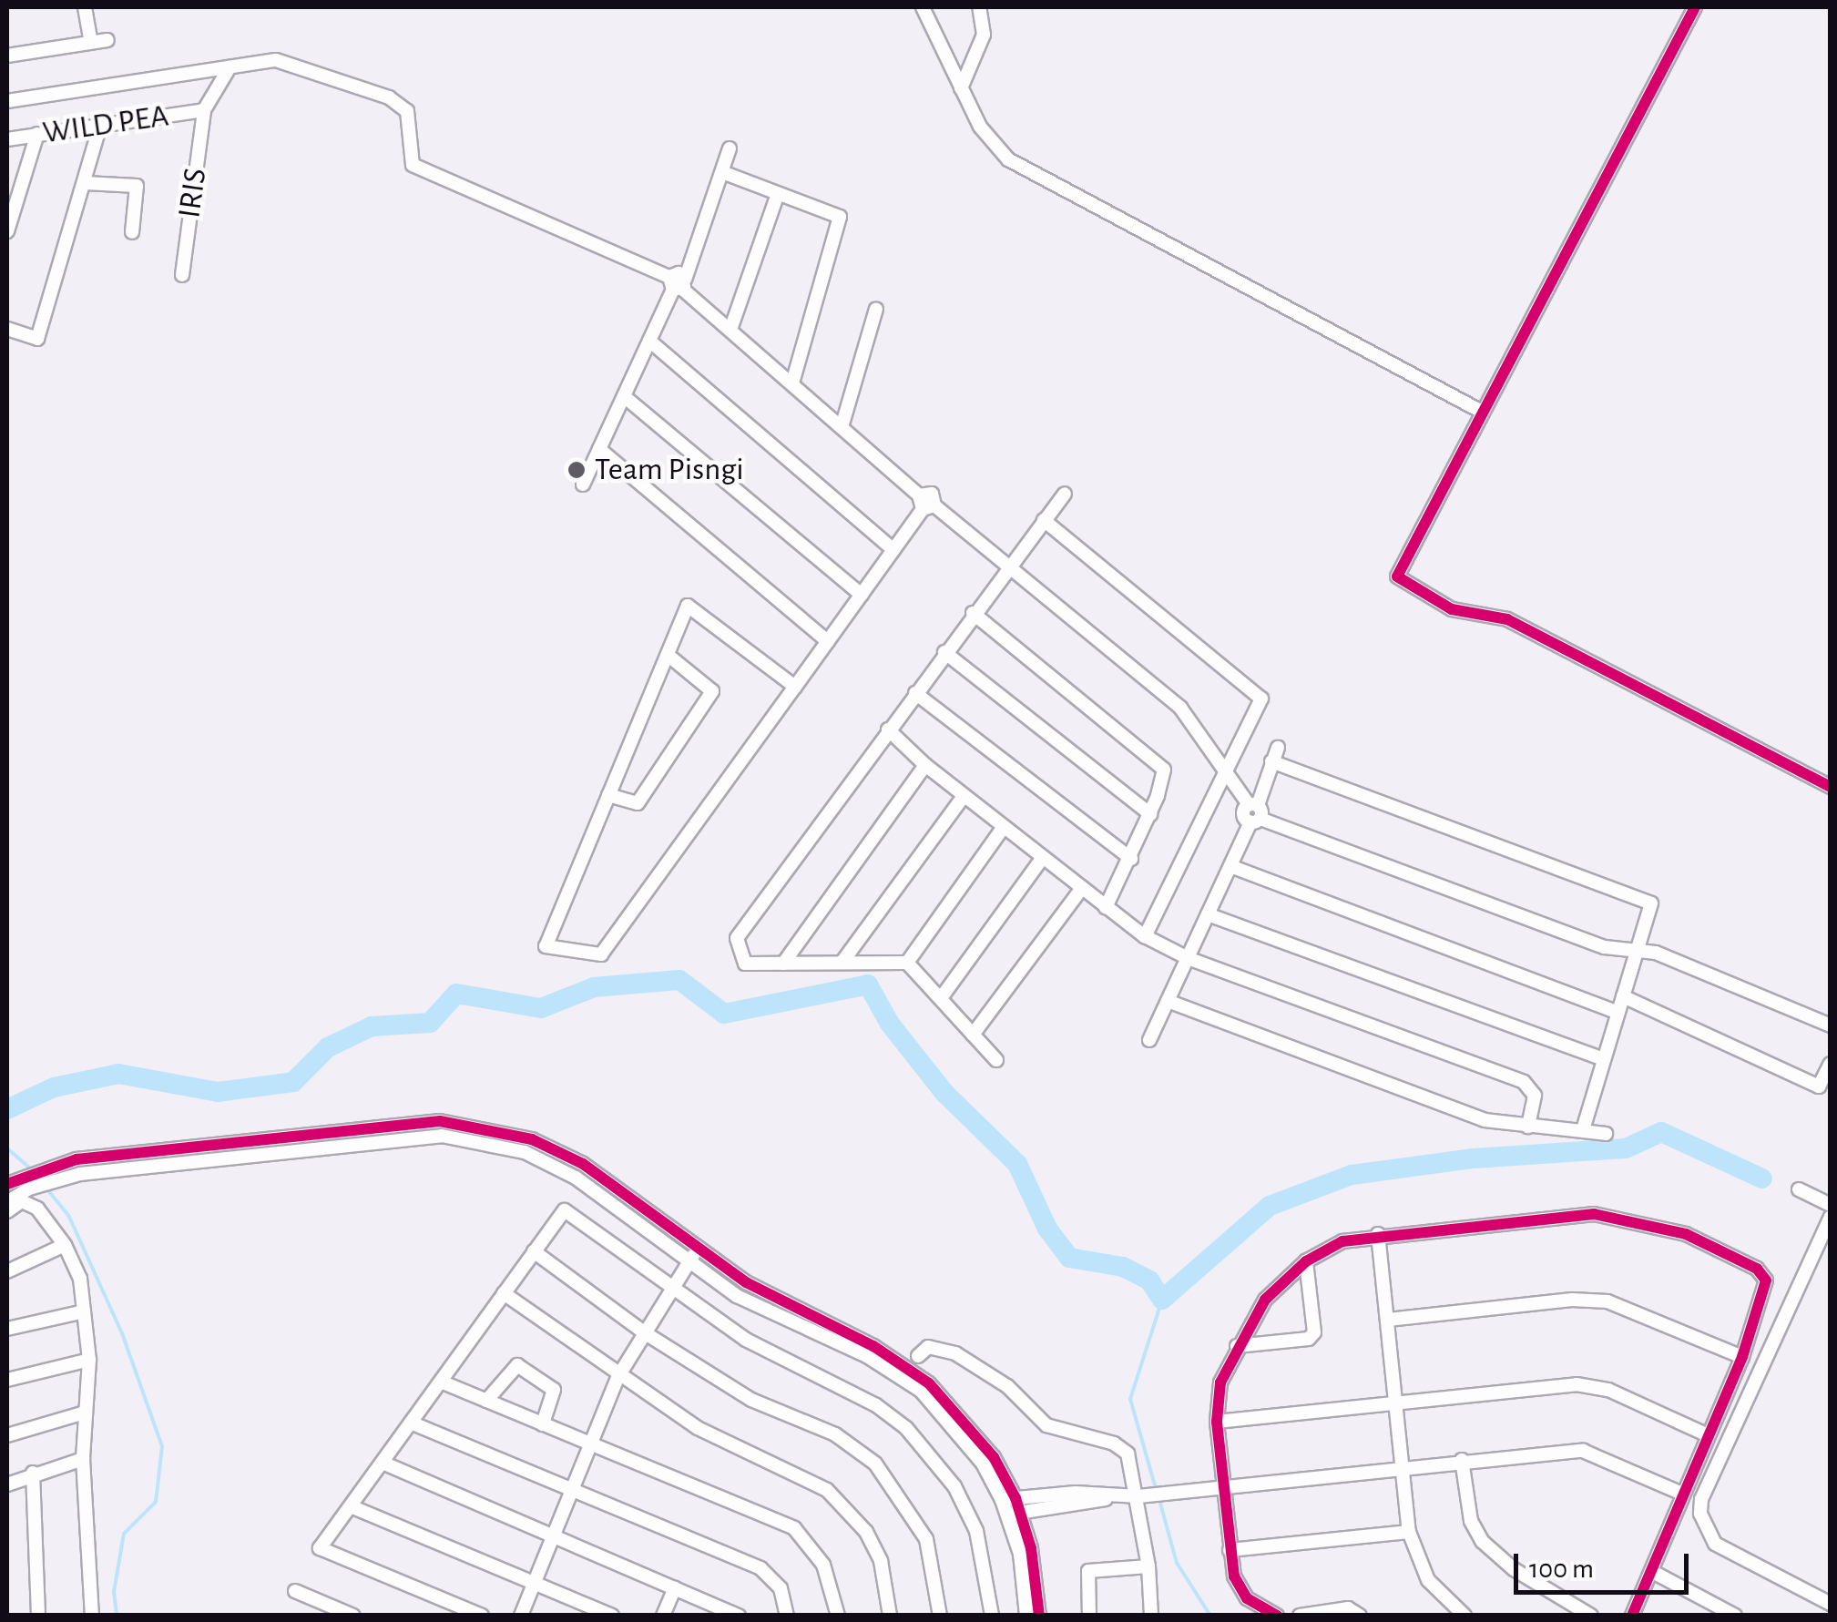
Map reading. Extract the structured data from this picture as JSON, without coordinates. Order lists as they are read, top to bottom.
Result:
{
  "streets": {
    "street": ["WILD PEA", "IRIS"]
  },
  "crossings": [
    ["WILD PEA", "IRIS"]
  ],
  "places": ["Team Pisngi"],
  "scale_bar": "100 m"
}
